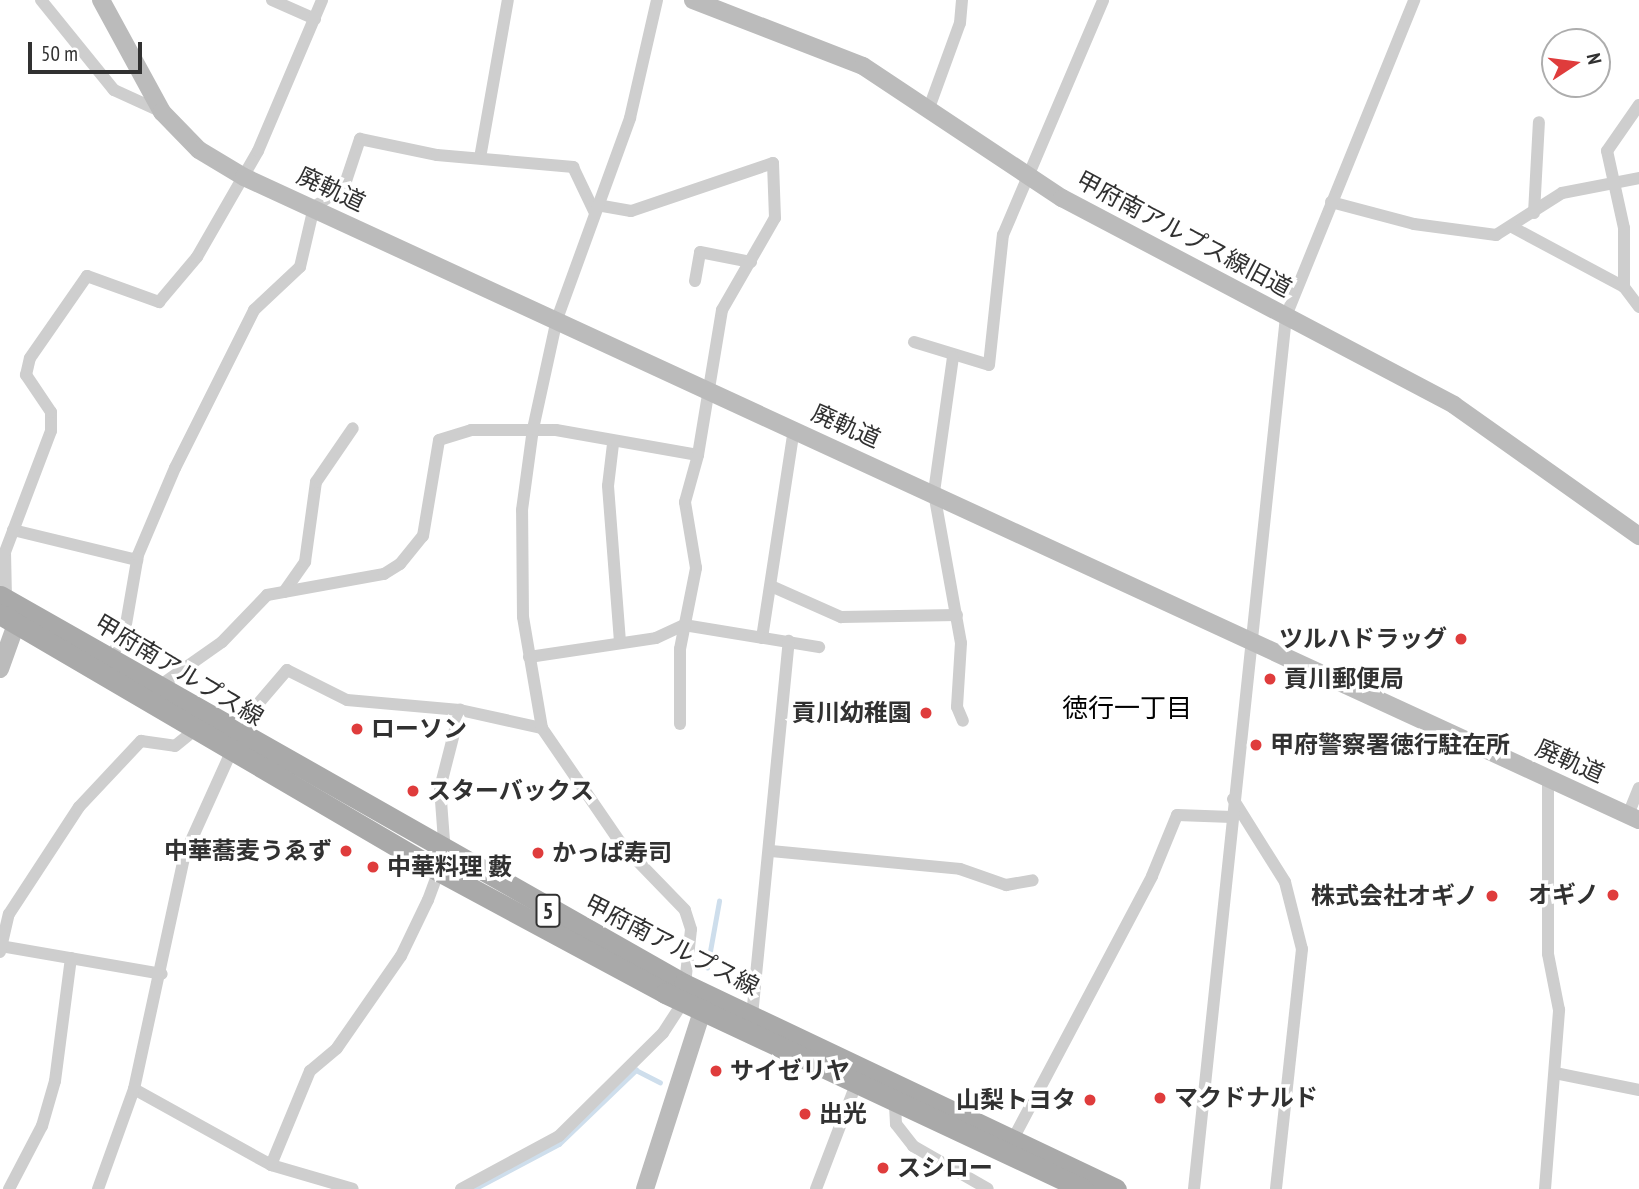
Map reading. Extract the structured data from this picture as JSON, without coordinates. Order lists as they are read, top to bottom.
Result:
{
  "streets": {
    "main road": ["甲府南アルプス線", "5"],
    "street": ["廃軌道", "甲府南アルプス線旧道"]
  },
  "districts": ["徳行一丁目"],
  "places": [
    "ツルハドラッグ",
    "貢川郵便局",
    "貢川幼稚園",
    "ローソン",
    "甲府警察署徳行駐在所",
    "スターバックス",
    "中華蕎麦うゑず",
    "かっぱ寿司",
    "中華料理 藪",
    "オギノ",
    "株式会社オギノ",
    "サイゼリヤ",
    "マクドナルド",
    "山梨トヨタ",
    "出光",
    "スシロー"
  ],
  "scale_bar": "50 m",
  "north": "right"
}
